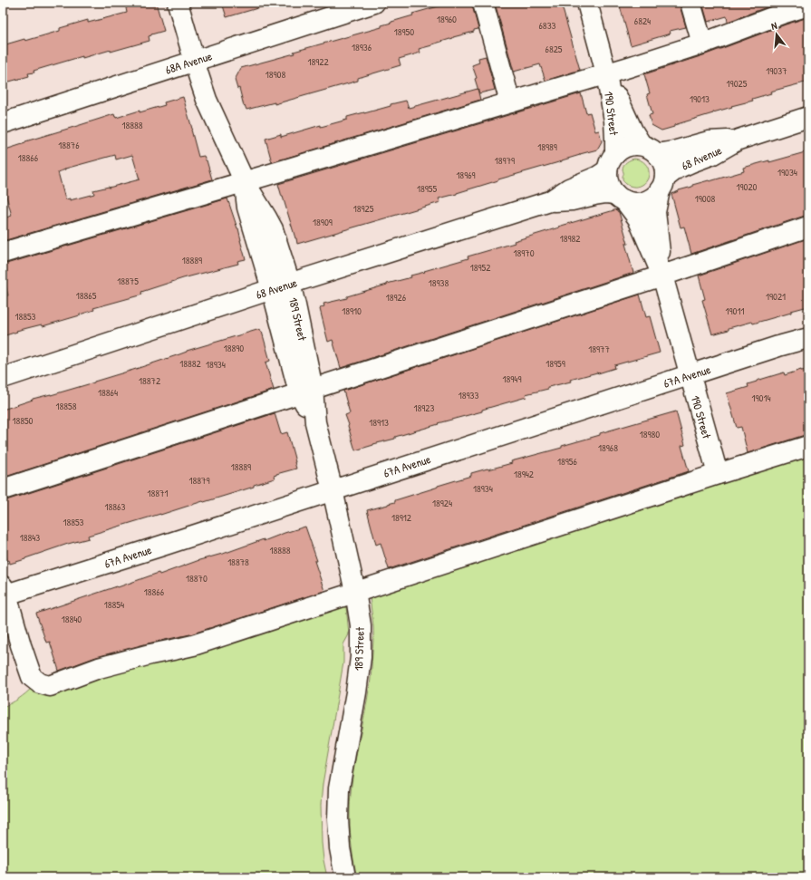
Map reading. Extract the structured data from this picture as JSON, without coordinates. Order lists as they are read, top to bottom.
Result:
{
  "streets": {
    "street": [
      "68A Avenue",
      "190 Street",
      "68 Avenue",
      "189 Street",
      "67A Avenue"
    ]
  },
  "crossings": [
    ["68A Avenue", "189 Street"],
    ["190 Street", "68 Avenue"],
    ["190 Street", "67A Avenue"],
    ["68 Avenue", "189 Street"],
    ["189 Street", "67A Avenue"]
  ],
  "house_numbers": [
    "18960",
    "6824",
    "6833",
    "18950",
    "18936",
    "6825",
    "18922",
    "19037",
    "18908",
    "19025",
    "19013",
    "18888",
    "18876",
    "18989",
    "18866",
    "18979",
    "19034",
    "18969",
    "19020",
    "18955",
    "19008",
    "18925",
    "18909",
    "18982",
    "18970",
    "18889",
    "18952",
    "18875",
    "18938",
    "18865",
    "19021",
    "18926",
    "18910",
    "19011",
    "18853",
    "18890",
    "18977",
    "18882",
    "18959",
    "18934",
    "18949",
    "18872",
    "18864",
    "18933",
    "19014",
    "18858",
    "18923",
    "18850",
    "18913",
    "18980",
    "18968",
    "18956",
    "18889",
    "18942",
    "18879",
    "18934",
    "18871",
    "18924",
    "18863",
    "18912",
    "18853",
    "18843",
    "18888",
    "18878",
    "18870",
    "18866",
    "18854",
    "18840"
  ],
  "north": "top"
}
